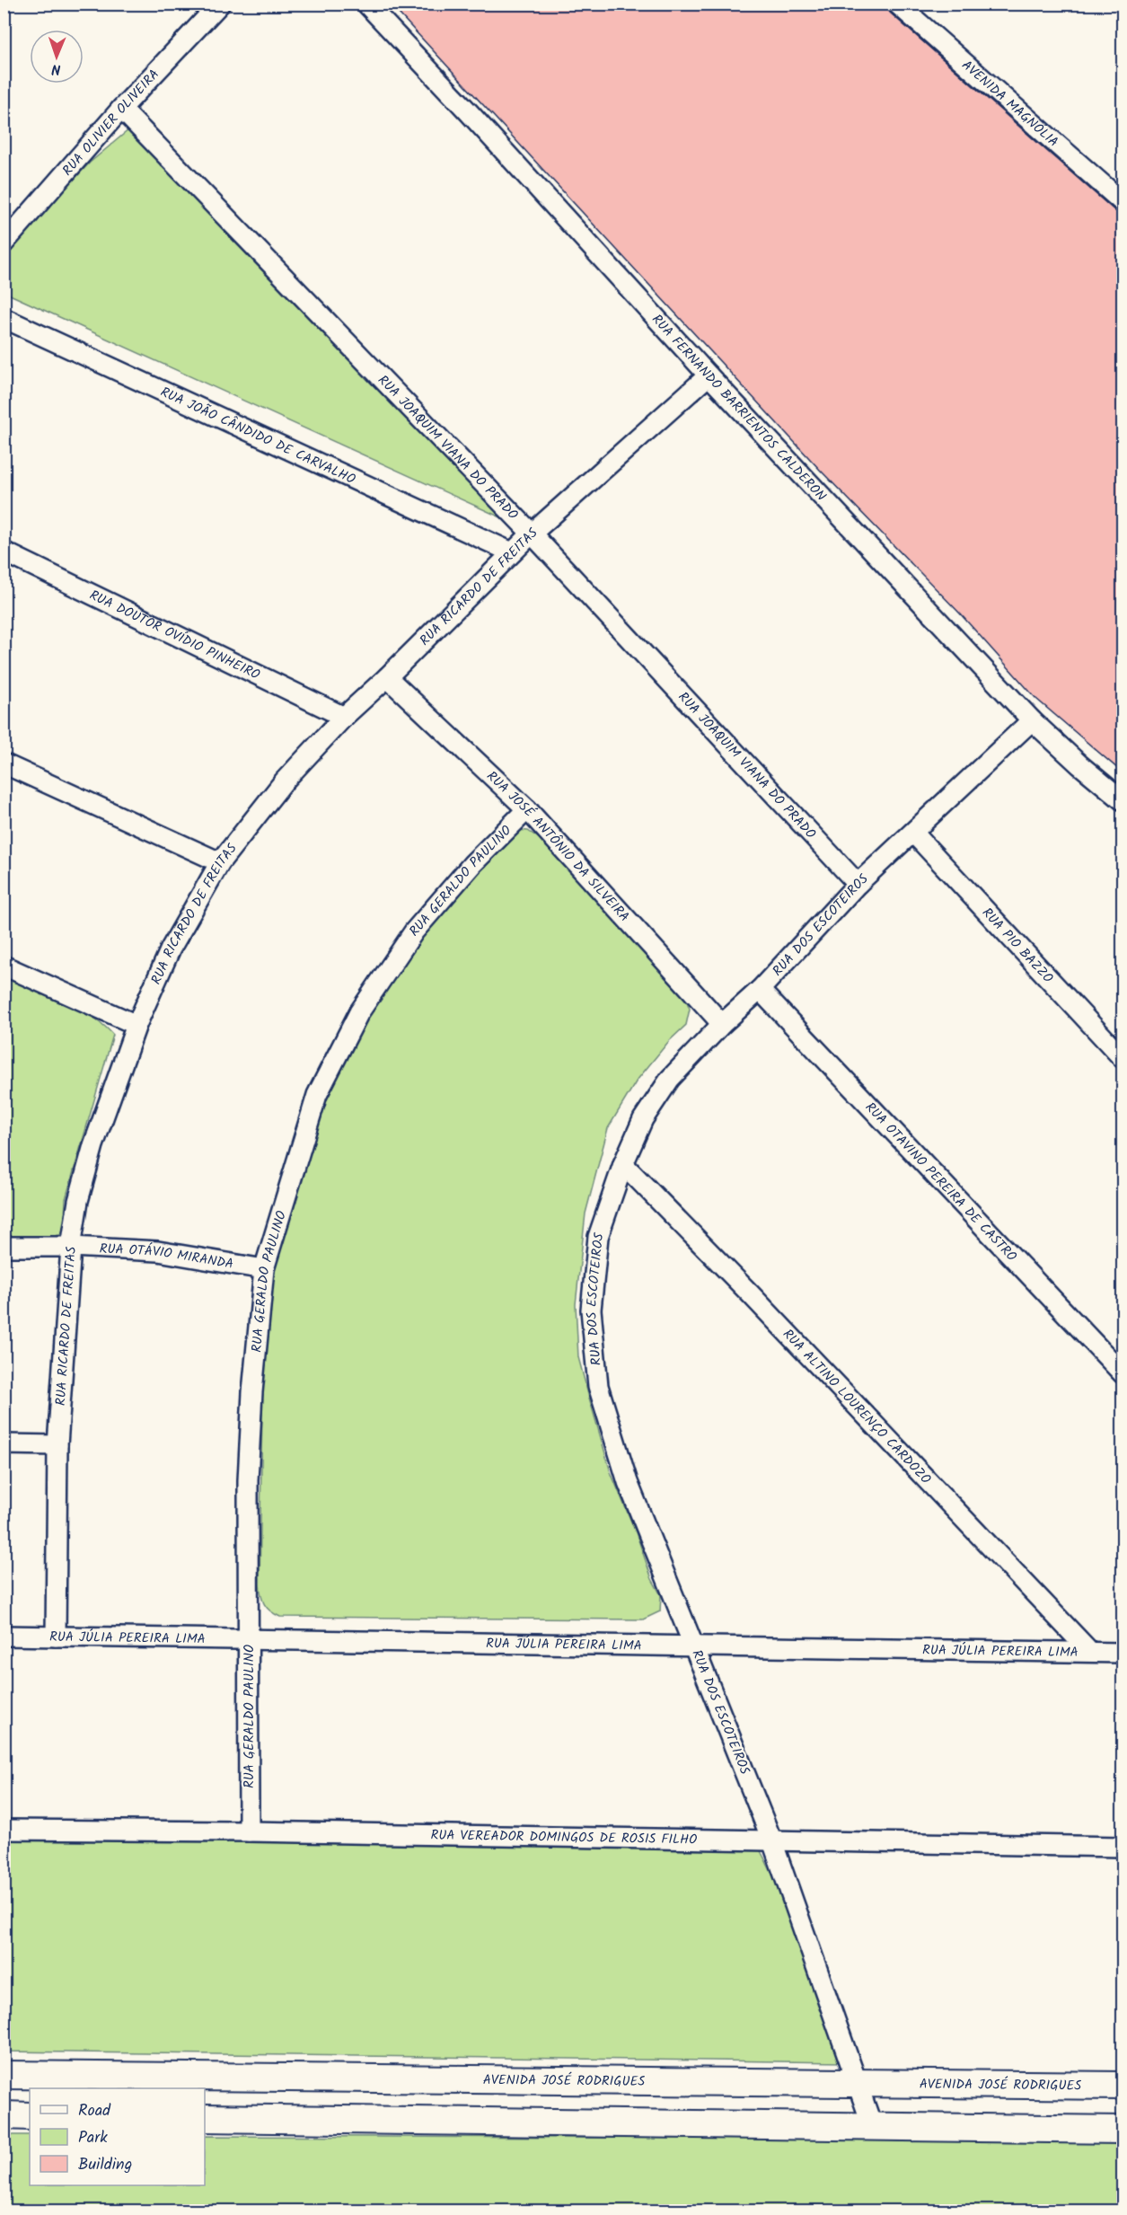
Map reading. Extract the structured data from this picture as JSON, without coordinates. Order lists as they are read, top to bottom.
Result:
{
  "streets": {
    "street": [
      "AVENIDA MAGNÓLIA",
      "RUA OLIVIER OLIVEIRA",
      "RUA FERNANDO BARRIENTOS CALDERON",
      "RUA JOÃO CÂNDIDO DE CARVALHO",
      "RUA JOAQUIM VIANA DO PRADO",
      "RUA RICARDO DE FREITAS",
      "RUA DOUTOR OVÍDIO PINHEIRO",
      "RUA JOSÉ ANTÔNIO DA SILVEIRA",
      "RUA GERALDO PAULINO",
      "RUA DOS ESCOTEIROS",
      "RUA PIO BAZZO",
      "RUA OTAVINO PEREIRA DE CASTRO",
      "RUA OTÁVIO MIRANDA",
      "RUA ALTINO LOURENÇO CARDOZO",
      "RUA JÚLIA PEREIRA LIMA",
      "RUA VEREADOR DOMINGOS DE ROSIS FILHO",
      "AVENIDA JOSÉ RODRIGUES"
    ]
  },
  "crossings": [
    ["RUA OLIVIER OLIVEIRA", "RUA JOAQUIM VIANA DO PRADO"],
    ["RUA FERNANDO BARRIENTOS CALDERON", "RUA RICARDO DE FREITAS"],
    ["RUA FERNANDO BARRIENTOS CALDERON", "RUA DOS ESCOTEIROS"],
    ["RUA JOÃO CÂNDIDO DE CARVALHO", "RUA RICARDO DE FREITAS"],
    ["RUA JOAQUIM VIANA DO PRADO", "RUA RICARDO DE FREITAS"],
    ["RUA JOAQUIM VIANA DO PRADO", "RUA DOS ESCOTEIROS"],
    ["RUA RICARDO DE FREITAS", "RUA DOUTOR OVÍDIO PINHEIRO"],
    ["RUA RICARDO DE FREITAS", "RUA JOSÉ ANTÔNIO DA SILVEIRA"],
    ["RUA RICARDO DE FREITAS", "RUA OTÁVIO MIRANDA"],
    ["RUA RICARDO DE FREITAS", "RUA JÚLIA PEREIRA LIMA"],
    ["RUA JOSÉ ANTÔNIO DA SILVEIRA", "RUA GERALDO PAULINO"],
    ["RUA JOSÉ ANTÔNIO DA SILVEIRA", "RUA DOS ESCOTEIROS"],
    ["RUA GERALDO PAULINO", "RUA OTÁVIO MIRANDA"],
    ["RUA GERALDO PAULINO", "RUA JÚLIA PEREIRA LIMA"],
    ["RUA GERALDO PAULINO", "RUA VEREADOR DOMINGOS DE ROSIS FILHO"],
    ["RUA DOS ESCOTEIROS", "RUA PIO BAZZO"],
    ["RUA DOS ESCOTEIROS", "RUA OTAVINO PEREIRA DE CASTRO"],
    ["RUA DOS ESCOTEIROS", "RUA ALTINO LOURENÇO CARDOZO"],
    ["RUA DOS ESCOTEIROS", "RUA JÚLIA PEREIRA LIMA"],
    ["RUA DOS ESCOTEIROS", "RUA VEREADOR DOMINGOS DE ROSIS FILHO"],
    ["RUA DOS ESCOTEIROS", "AVENIDA JOSÉ RODRIGUES"],
    ["RUA ALTINO LOURENÇO CARDOZO", "RUA JÚLIA PEREIRA LIMA"]
  ],
  "legend": ["Road", "Park", "Building"],
  "north": "bottom"
}
